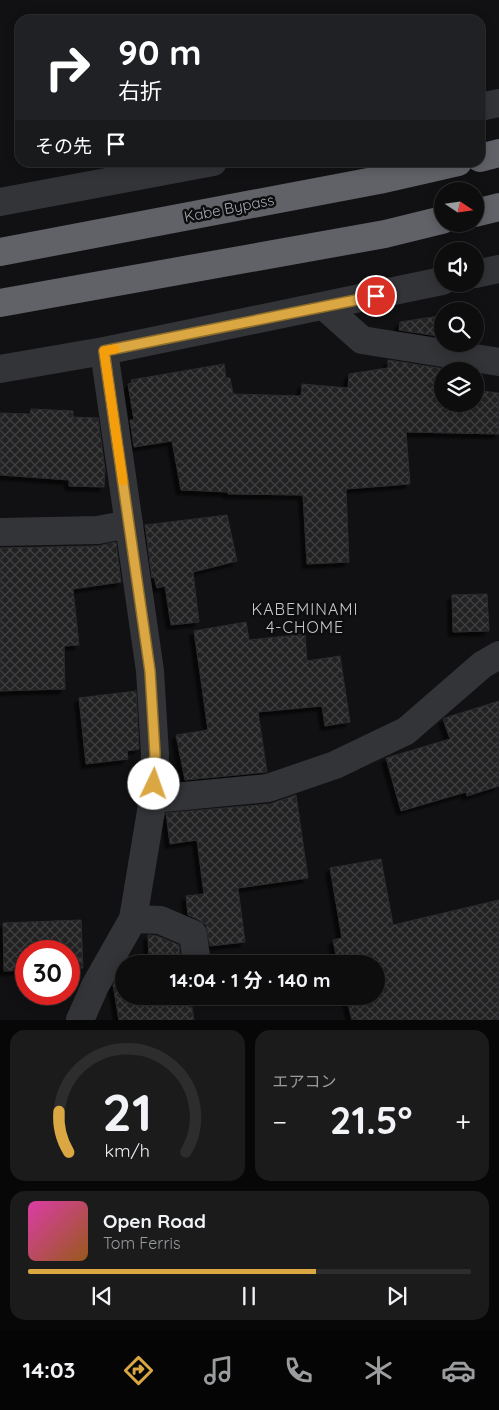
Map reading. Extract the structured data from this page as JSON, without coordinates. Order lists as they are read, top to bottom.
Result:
{
  "streets": {
    "highway": ["Kabe Bypass"]
  },
  "districts": ["KABEMINAMI 4-CHOME"],
  "north": "right",
  "page": {
    "turn": ["90 m", "右折"],
    "then": "その先",
    "limit": "30",
    "trip": "14:04 · 1 分 · 140 m",
    "tile": "エアコン",
    "heat": ["−", "21.5°", "+"],
    "song": ["Open Road", "Tom Ferris"],
    "tabs": "14:03",
    "gauge": ["21", "km/h"]
  }
}
